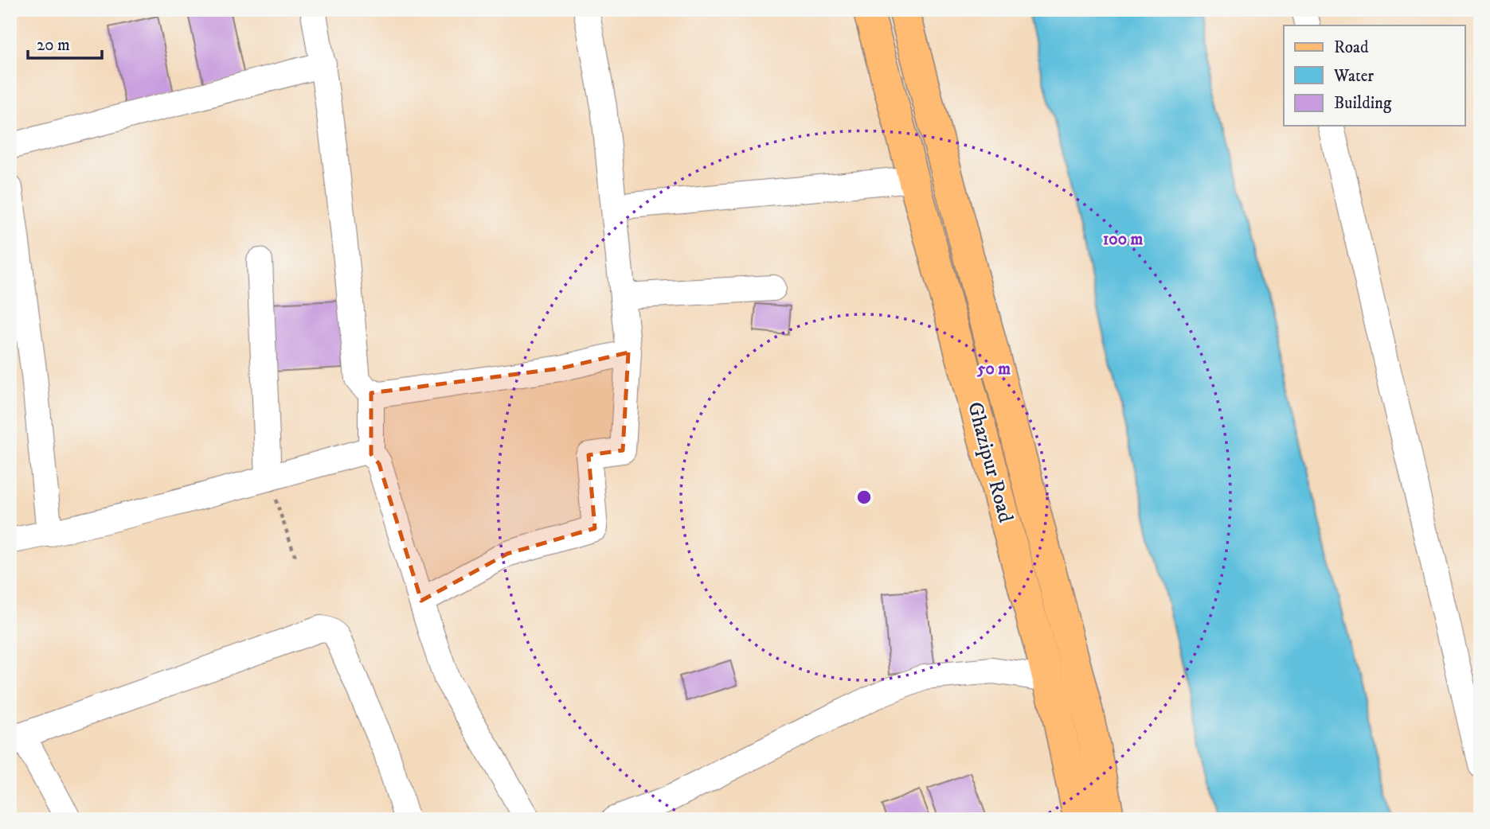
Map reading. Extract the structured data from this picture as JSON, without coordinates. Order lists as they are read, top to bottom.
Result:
{
  "streets": {
    "main road": ["Ghazipur Road"]
  },
  "legend": ["Road", "Water", "Building"],
  "scale_bar": "20 m",
  "rings": ["100 m", "50 m"]
}
